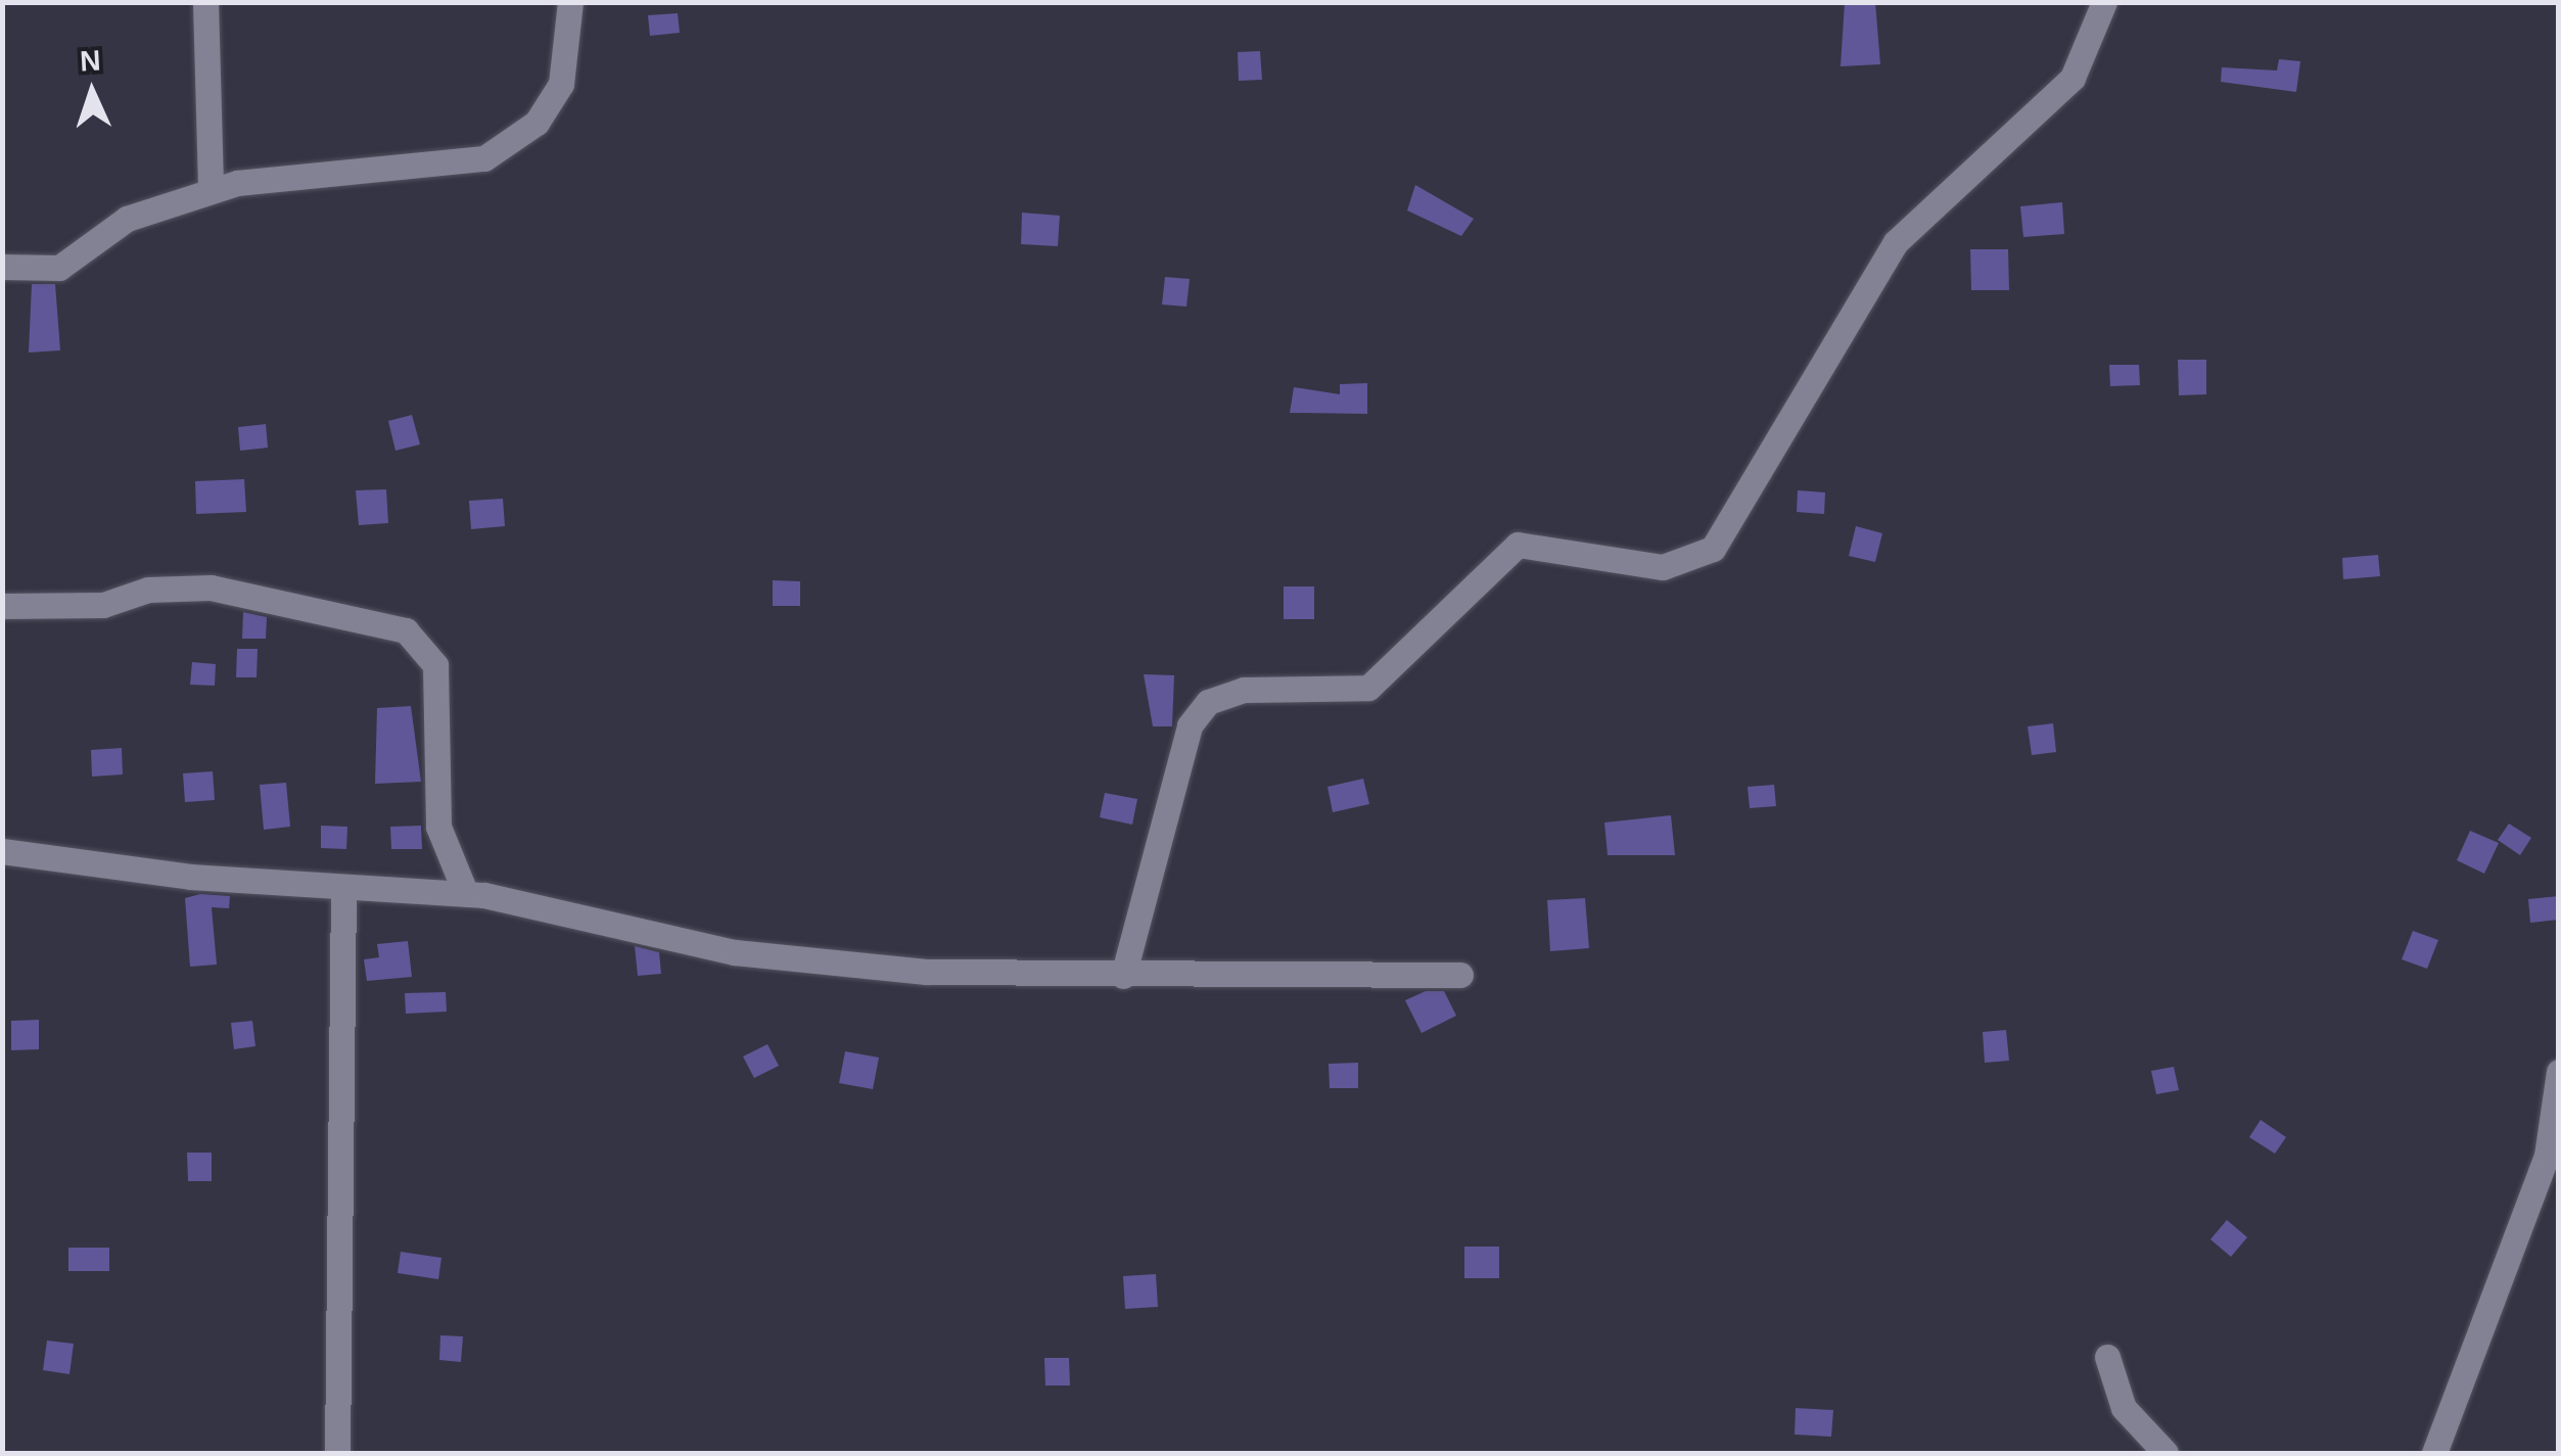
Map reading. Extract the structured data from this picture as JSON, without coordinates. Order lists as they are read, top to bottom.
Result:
{
  "north": "top"
}
